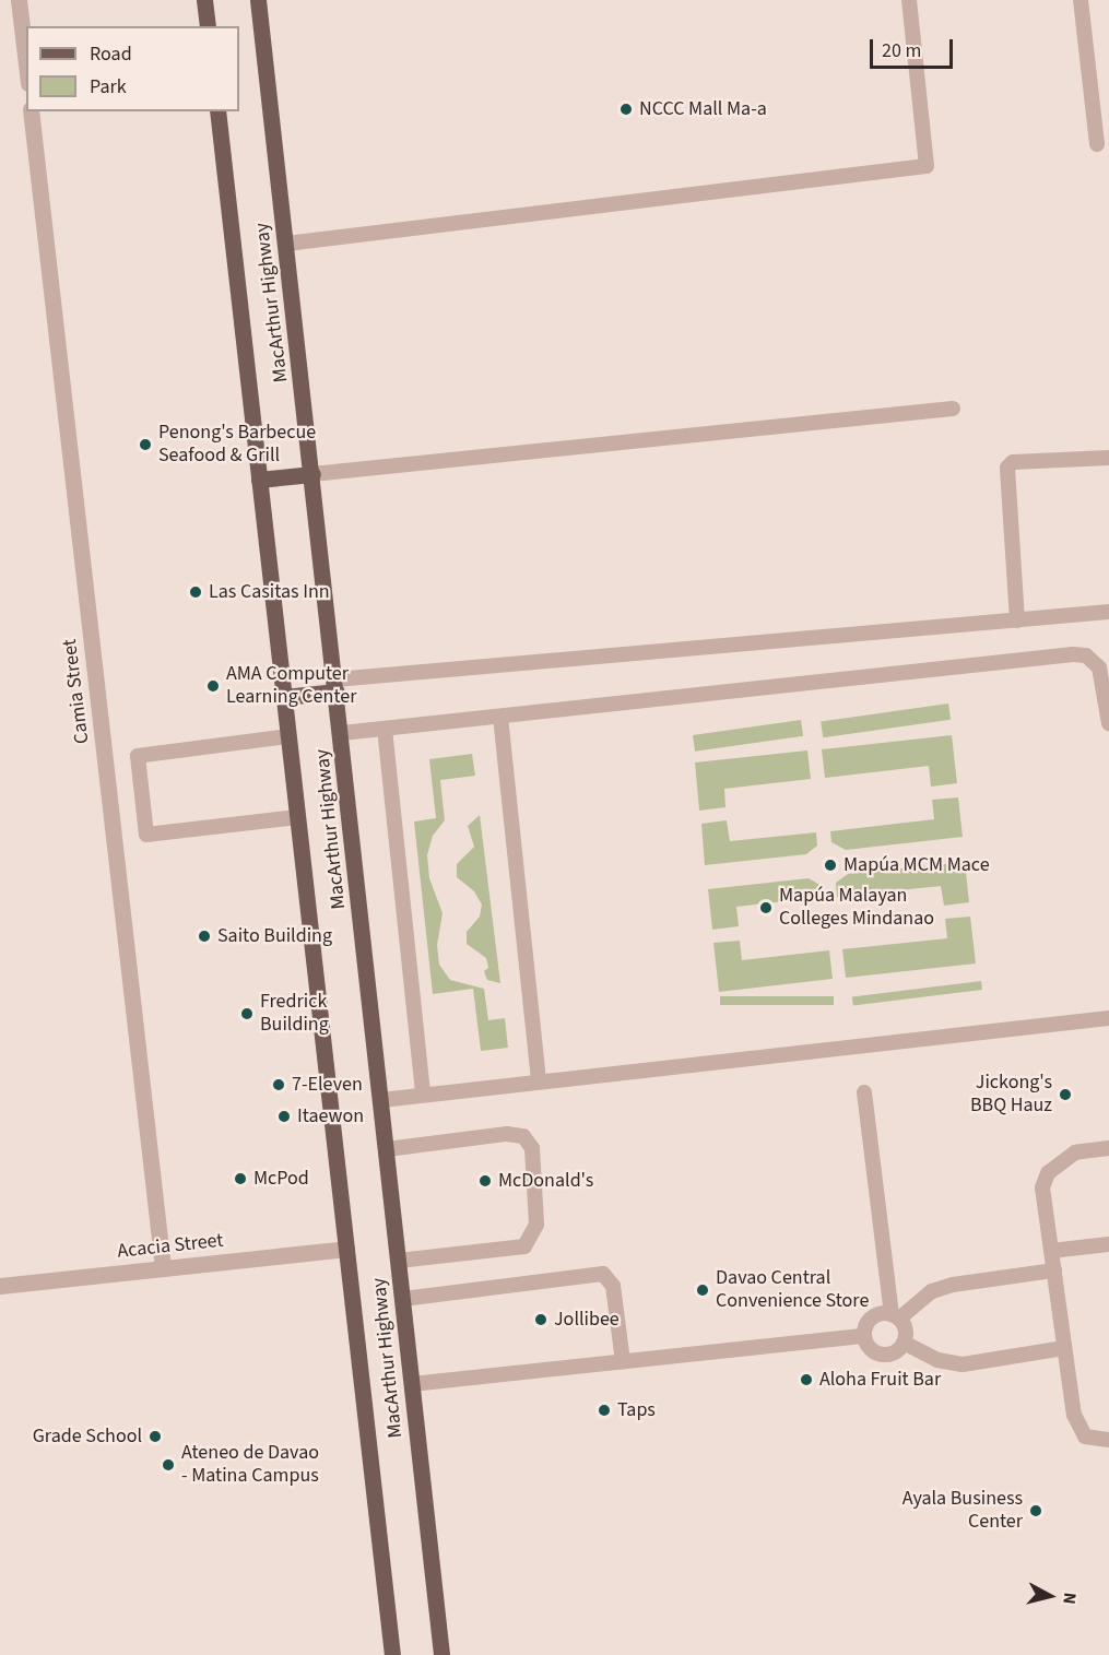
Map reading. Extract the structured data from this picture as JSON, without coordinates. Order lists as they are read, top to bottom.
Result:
{
  "streets": {
    "main road": ["MacArthur Highway"],
    "street": ["Camia Street", "Acacia Street"]
  },
  "crossings": [
    ["MacArthur Highway", "Acacia Street"],
    ["Camia Street", "Acacia Street"]
  ],
  "places": [
    "NCCC Mall Ma-a",
    "Penong's Barbecue Seafood & Grill",
    "Las Casitas Inn",
    "AMA Computer Learning Center",
    "Mapúa MCM Mace",
    "Mapúa Malayan Colleges Mindanao",
    "Saito Building",
    "Fredrick Building",
    "7-Eleven",
    "Jickong's BBQ Hauz",
    "Itaewon",
    "McPod",
    "McDonald's",
    "Davao Central Convenience Store",
    "Jollibee",
    "Aloha Fruit Bar",
    "Taps",
    "Grade School",
    "Ateneo de Davao - Matina Campus",
    "Ayala Business Center"
  ],
  "legend": ["Road", "Park"],
  "scale_bar": "20 m",
  "north": "right"
}
